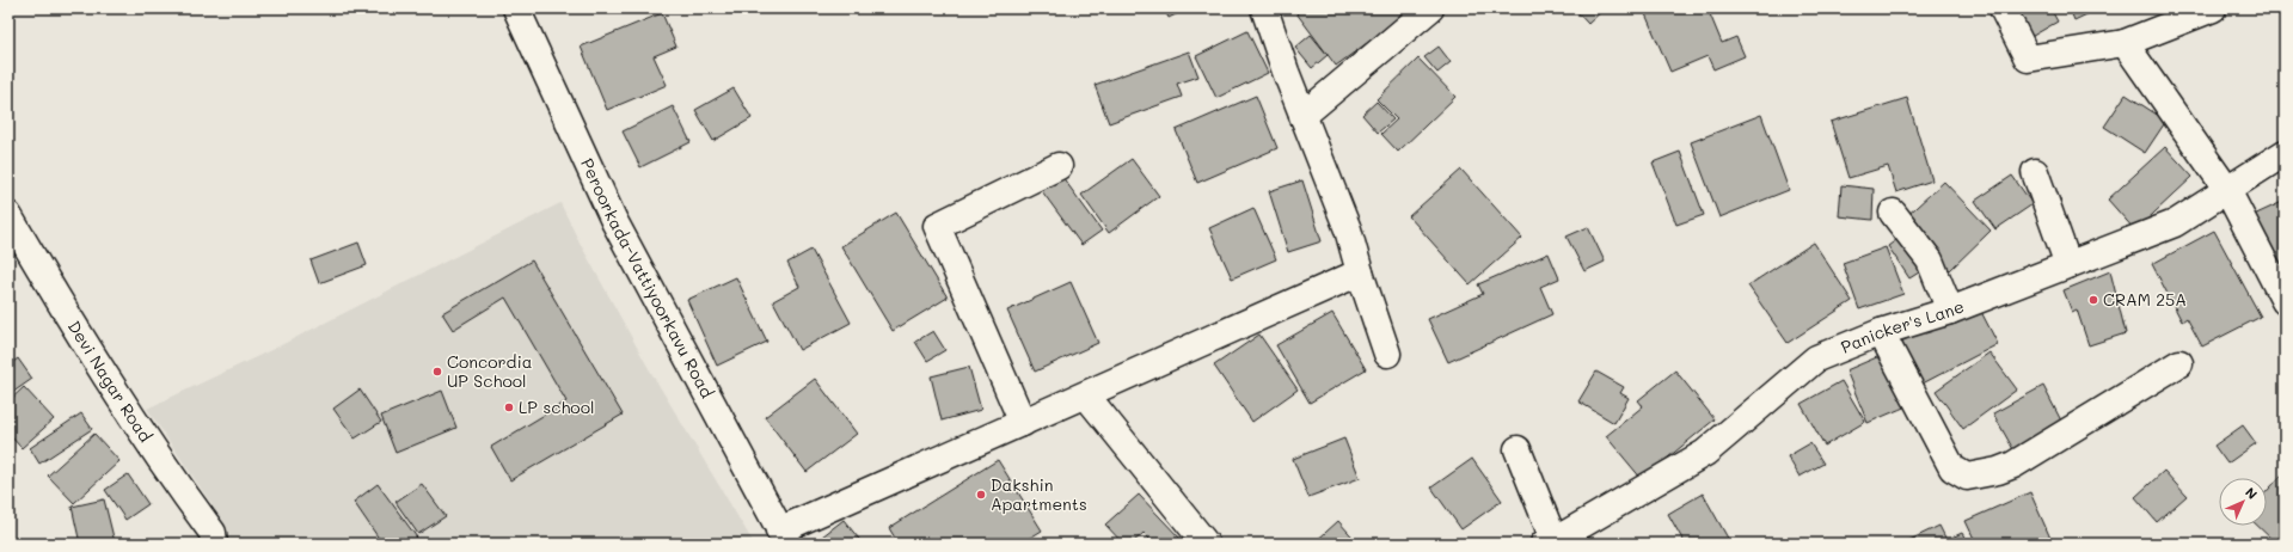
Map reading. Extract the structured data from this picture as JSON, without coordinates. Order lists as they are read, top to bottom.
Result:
{
  "streets": {
    "street": ["Peroorkada-Vattiyoorkavu Road", "Panicker's Lane", "Devi Nagar Road"]
  },
  "places": [
    "CRAM 25A",
    "Concordia UP School",
    "LP school",
    "Dakshin Apartments"
  ],
  "north": "top right"
}
